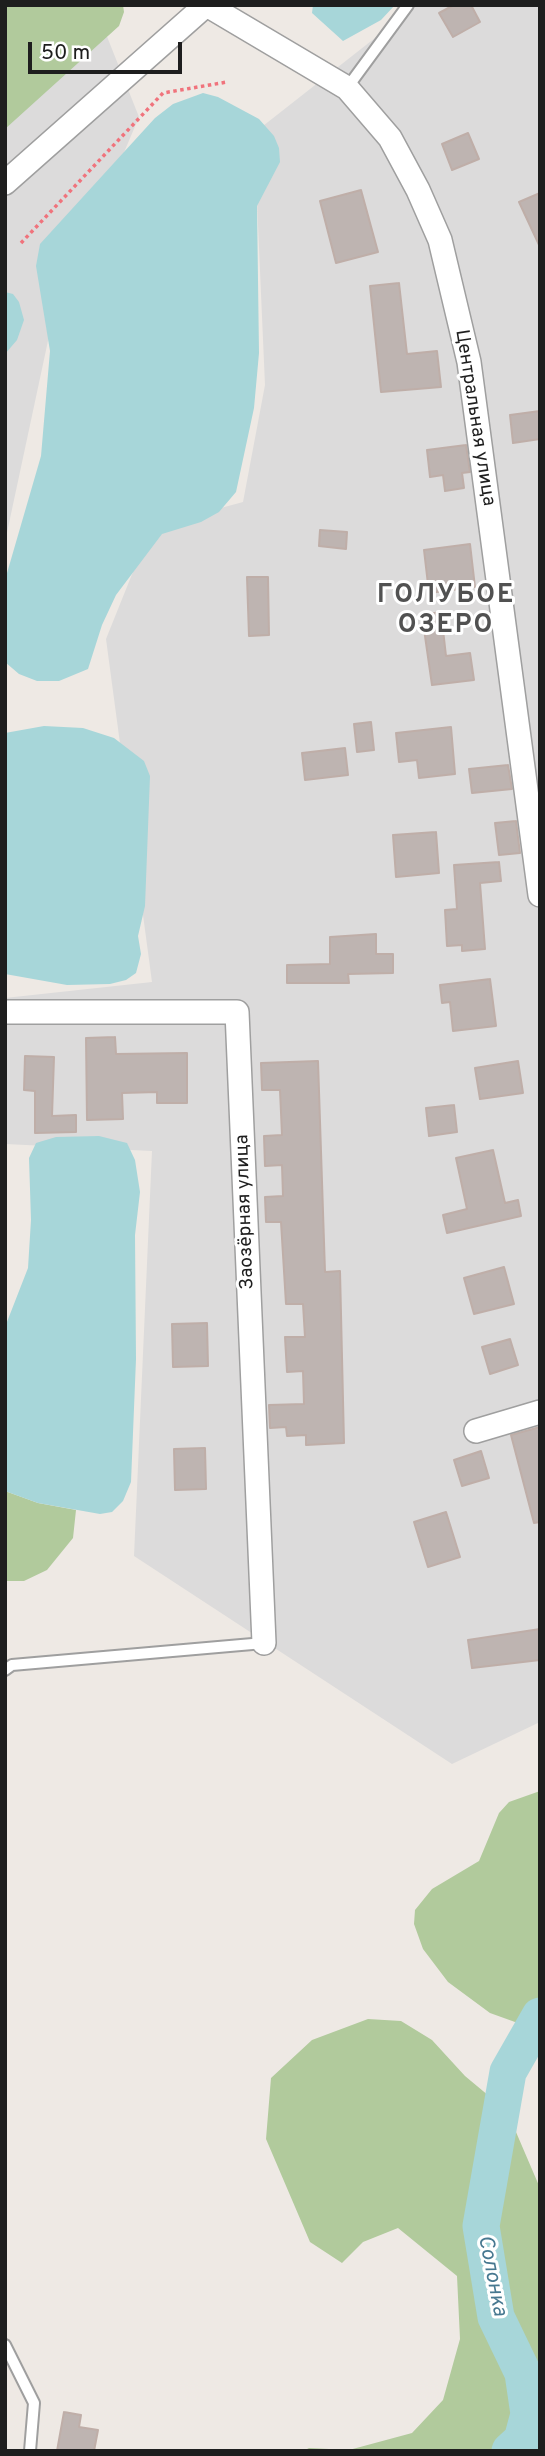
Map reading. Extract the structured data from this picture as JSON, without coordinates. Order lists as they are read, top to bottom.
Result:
{
  "streets": {
    "street": ["Центральная улица", "Заозёрная улица"]
  },
  "districts": ["ГОЛУБОЕ ОЗЕРО"],
  "water": ["Солонка"],
  "scale_bar": "50 m"
}
